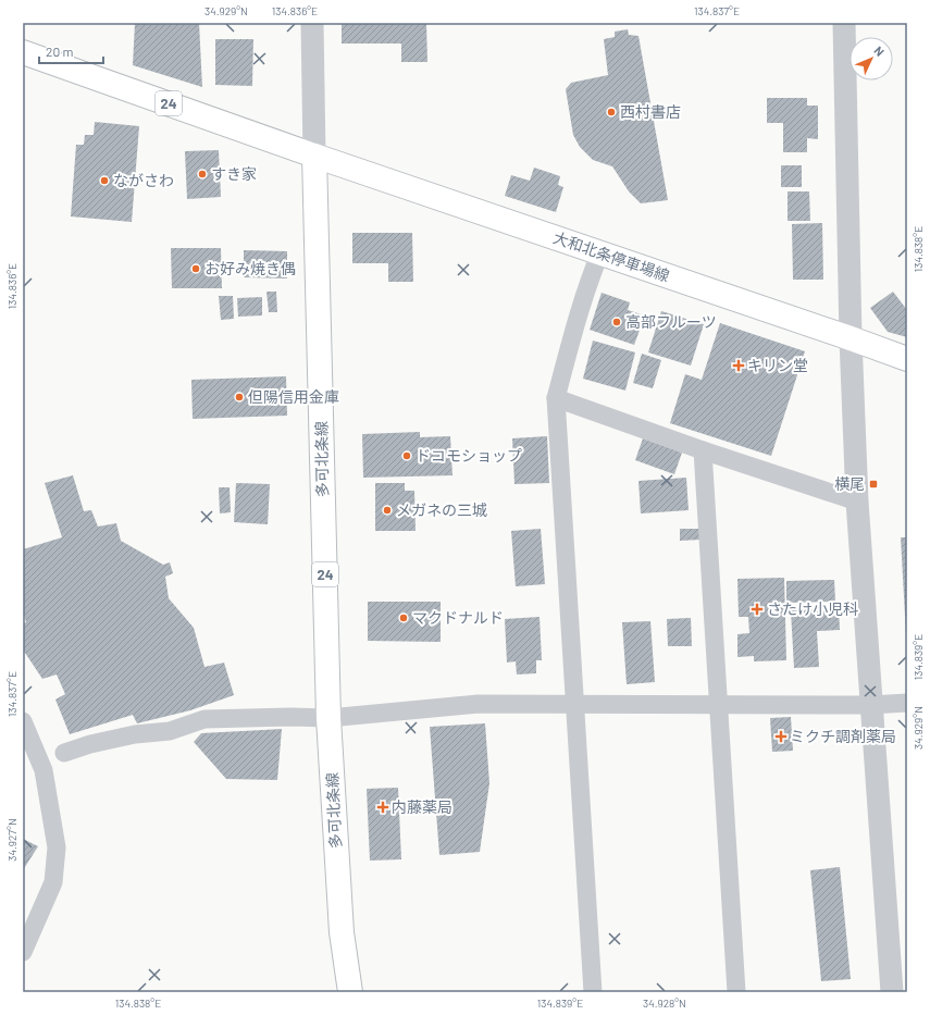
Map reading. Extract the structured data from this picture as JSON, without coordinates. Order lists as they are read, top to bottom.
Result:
{
  "streets": {
    "main road": ["24", "大和北条停車場線", "多可北条線"]
  },
  "crossings": [
    ["24", "大和北条停車場線"],
    ["24", "多可北条線"],
    ["大和北条停車場線", "多可北条線"]
  ],
  "places": {
    "other": [
      "西村書店",
      "すき家",
      "ながさわ",
      "お好み焼き偶",
      "高部フルーツ",
      "但陽信用金庫",
      "ドコモショップ",
      "メガネの三城",
      "マクドナルド"
    ],
    "health": [
      "キリン堂",
      "さたけ小児科",
      "ミクチ調剤薬局",
      "内藤薬局"
    ],
    "transit": ["横尾"]
  },
  "scale_bar": "20 m",
  "north": "top right",
  "coordinates": [
    "34.929°N",
    "134.836°E",
    "134.837°E",
    "134.838°E",
    "134.839°E",
    "34.927°N",
    "34.928°N"
  ]
}
